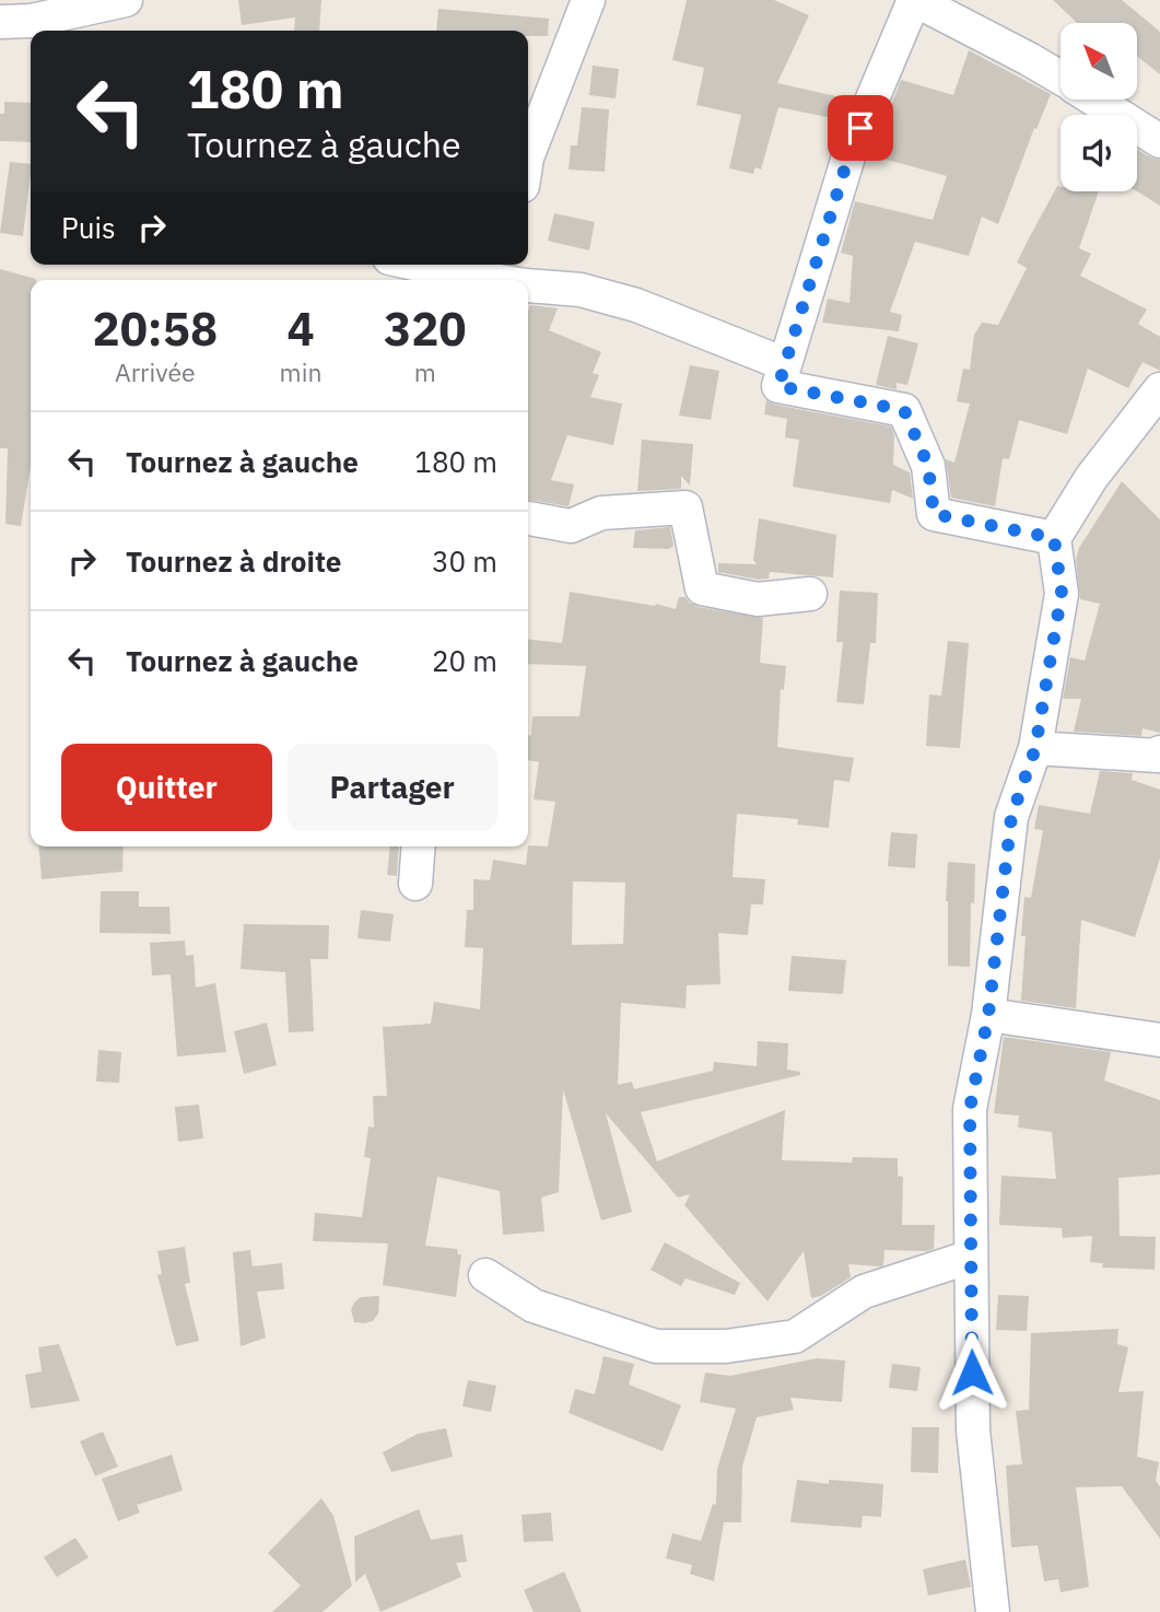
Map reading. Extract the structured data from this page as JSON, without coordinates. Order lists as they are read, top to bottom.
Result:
{
  "north": "top left",
  "page": {
    "turn": ["180 m", "Tournez à gauche"],
    "then": "Puis",
    "eta": [
      "20:58",
      "Arrivée",
      "4",
      "min",
      "320",
      "m"
    ],
    "list": [
      {
        "name": "Tournez à gauche",
        "value": "180 m"
      },
      {
        "name": "Tournez à droite",
        "value": "30 m"
      },
      {
        "name": "Tournez à gauche",
        "value": "20 m"
      }
    ],
    "buttons": ["Quitter", "Partager"]
  }
}
